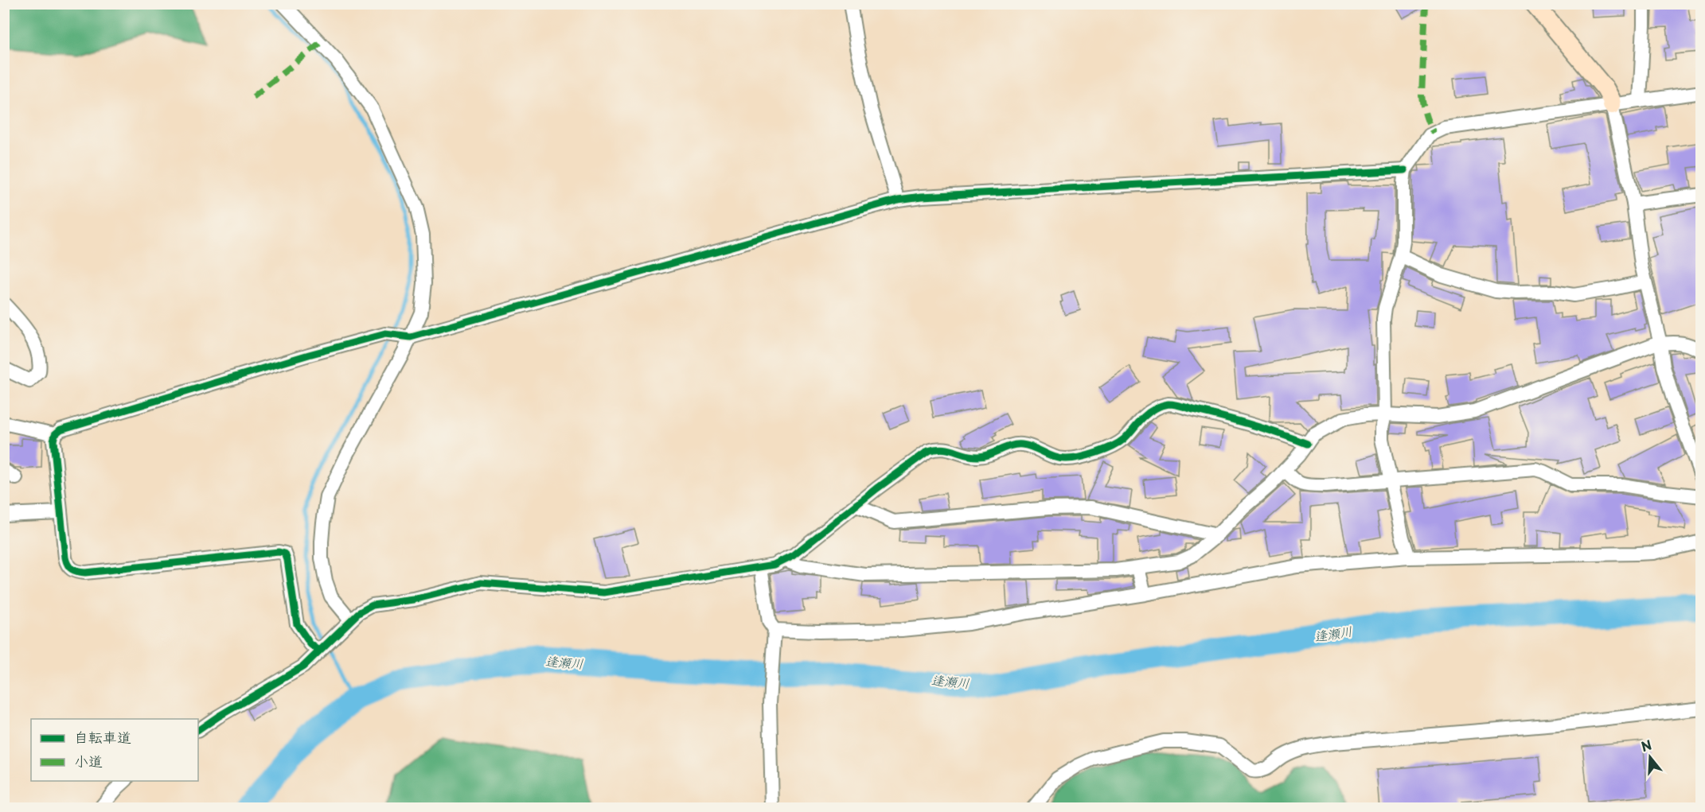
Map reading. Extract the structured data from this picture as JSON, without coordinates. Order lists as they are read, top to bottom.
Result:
{
  "water": ["逢瀬川"],
  "legend": ["自転車道", "小道"],
  "north": "top"
}
